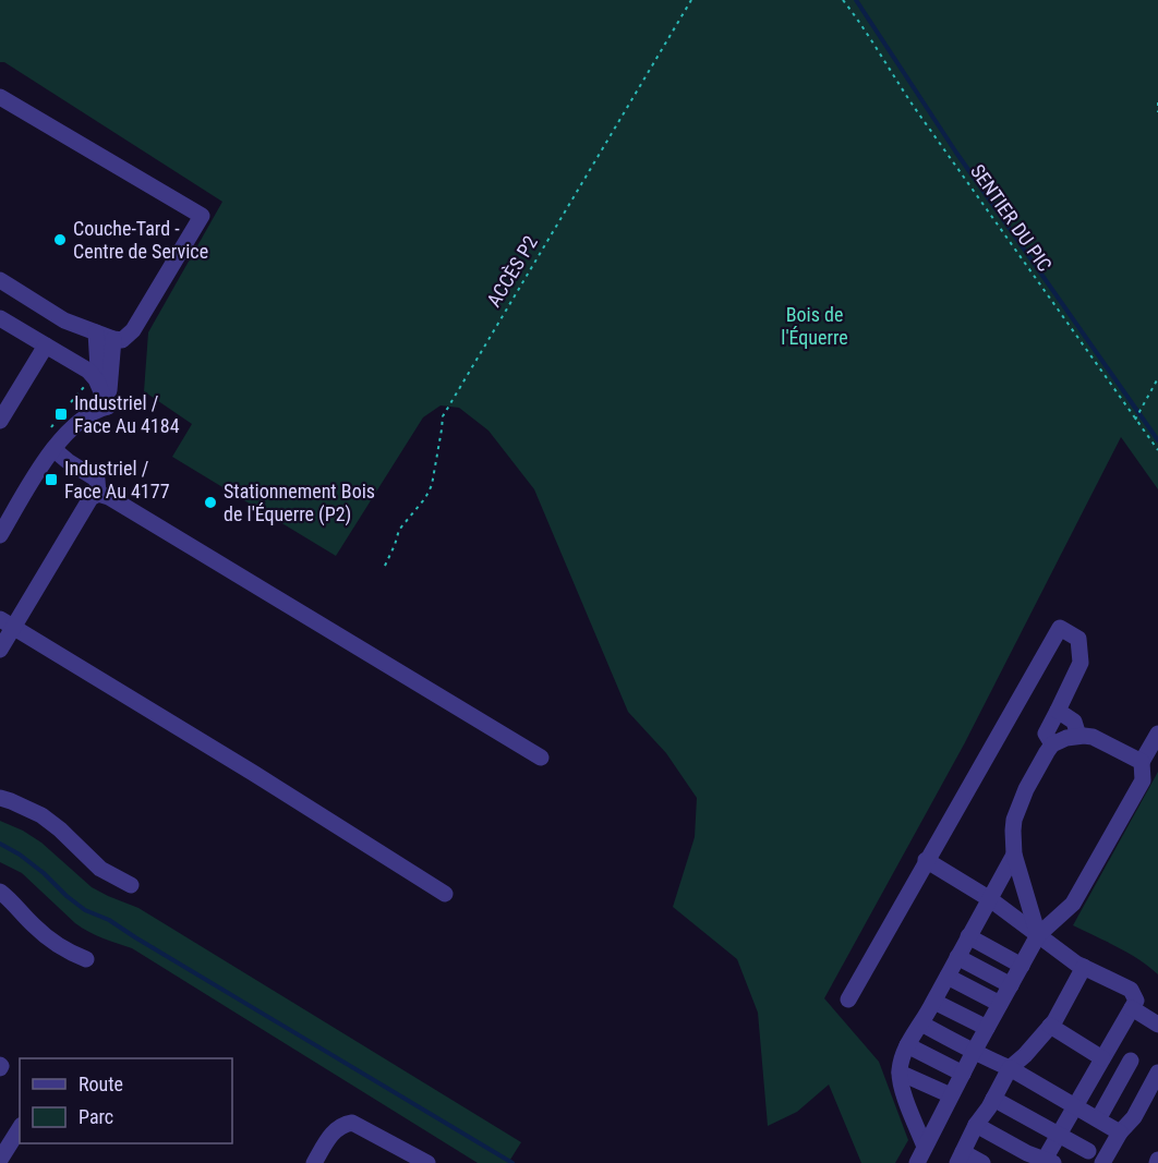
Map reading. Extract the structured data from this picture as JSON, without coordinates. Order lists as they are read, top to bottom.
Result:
{
  "streets": {
    "path": ["SENTIER DU PIC", "ACCÈS P2"]
  },
  "parks": ["Bois de l'Équerre"],
  "places": {
    "other": ["Couche-Tard - Centre de Service", "Stationnement Bois de l'Équerre (P2)"],
    "transit": ["Industriel / Face Au 4184", "Industriel / Face Au 4177"]
  },
  "legend": ["Route", "Parc"]
}
